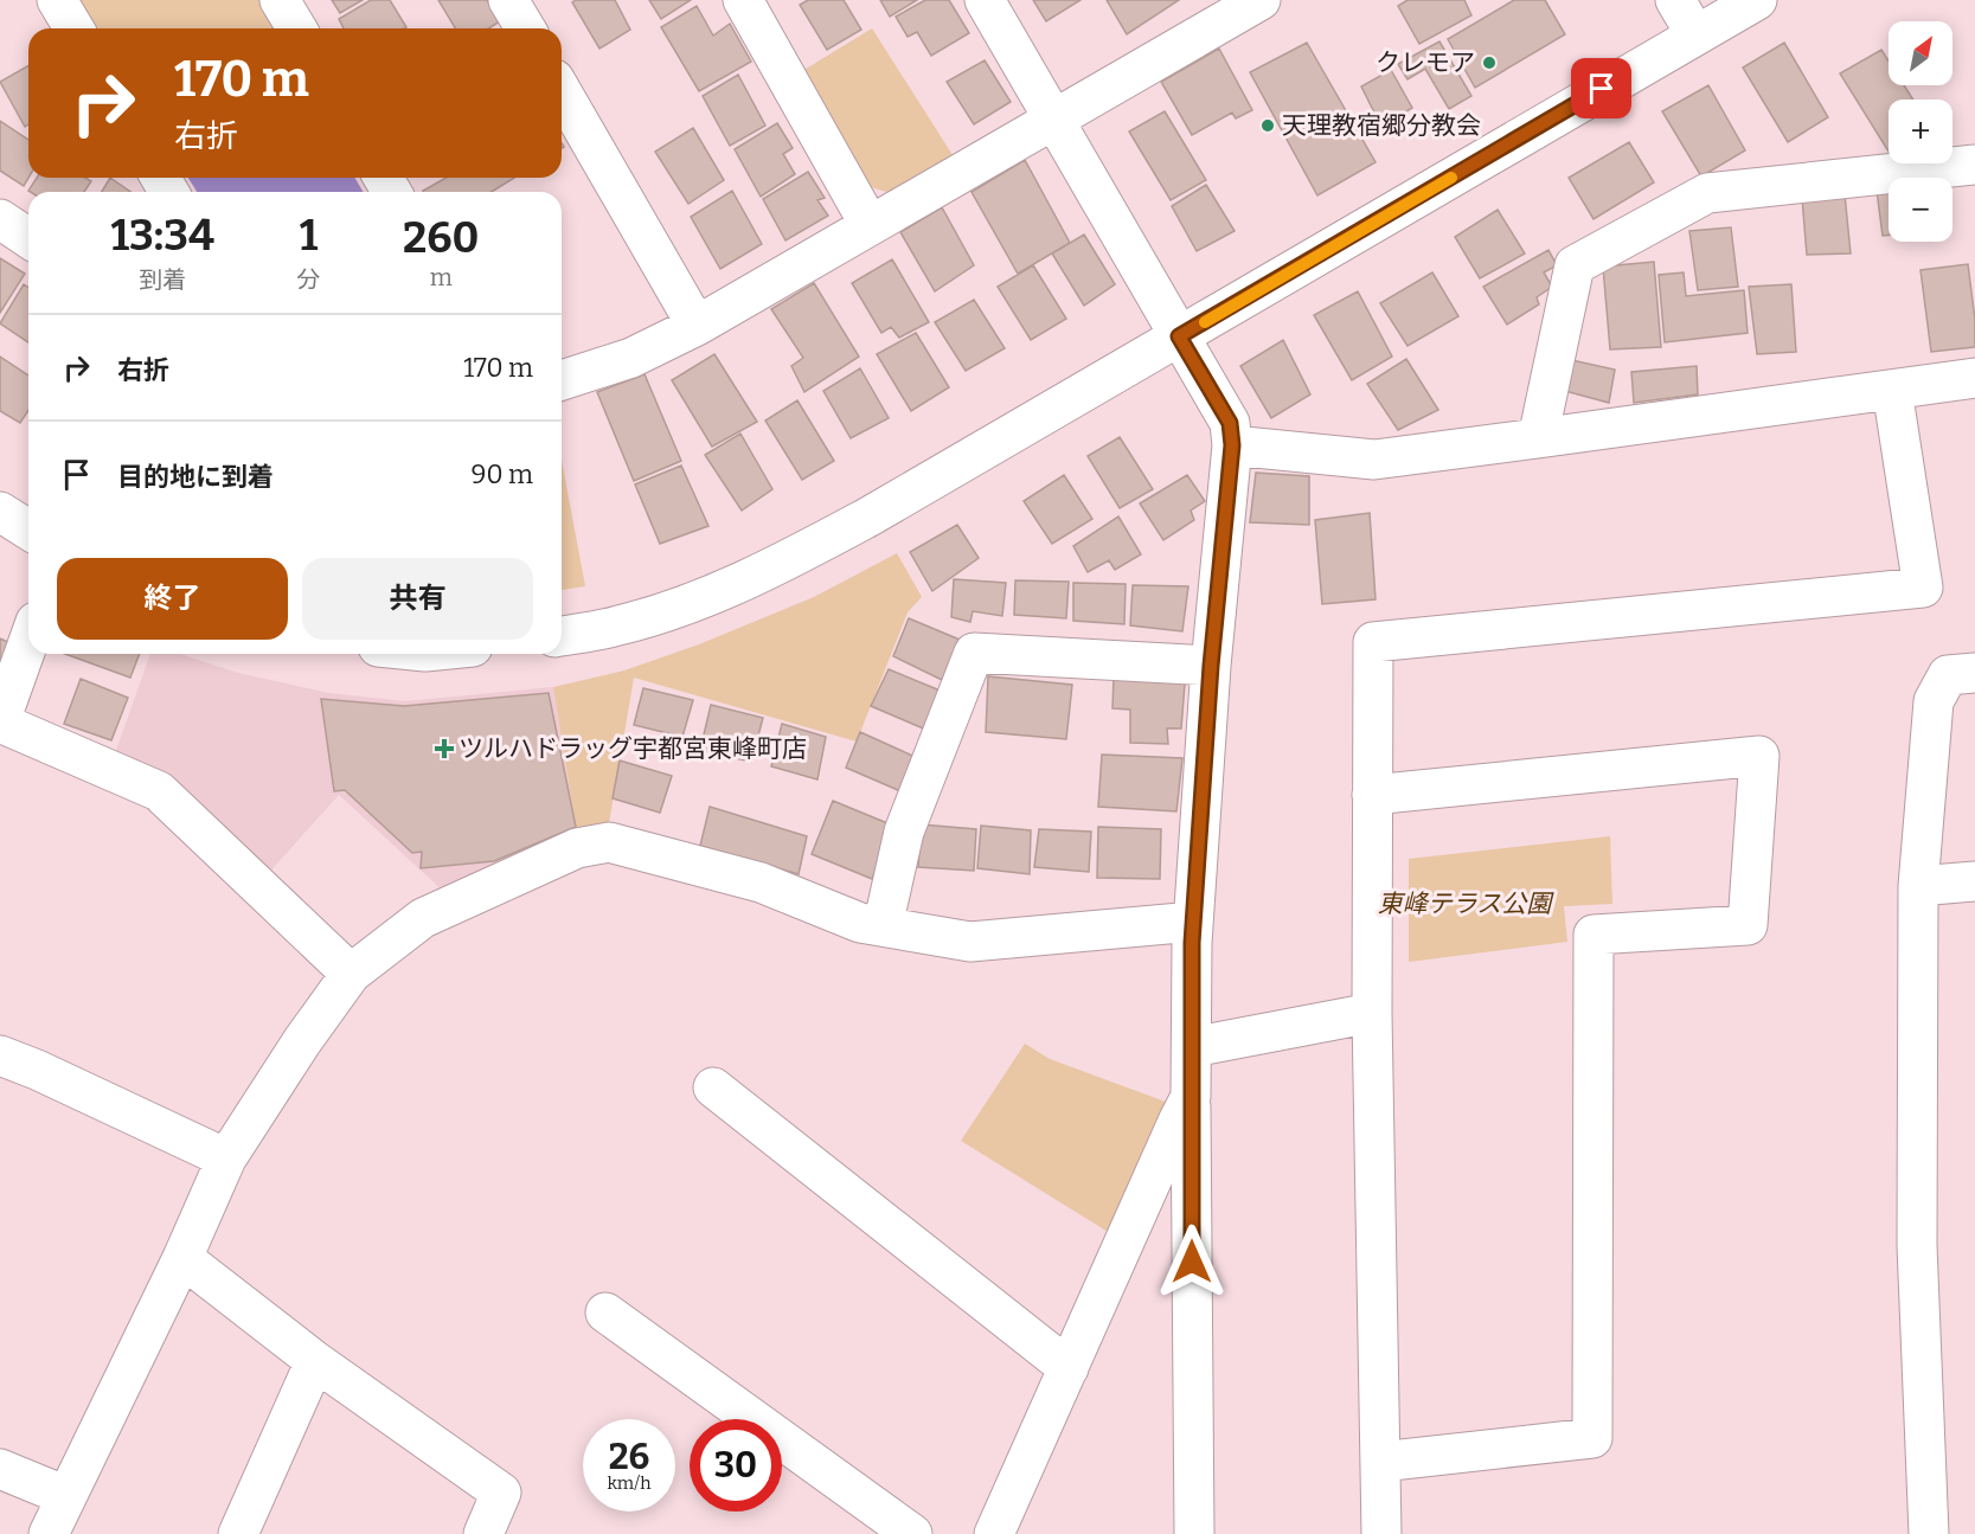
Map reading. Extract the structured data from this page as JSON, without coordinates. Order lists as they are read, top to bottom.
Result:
{
  "parks": ["東峰テラス公園"],
  "places": {
    "other": ["クレモア", "天理教宿郷分教会"],
    "health": ["ツルハドラッグ宇都宮東峰町店"]
  },
  "north": "top right",
  "page": {
    "map_buttons": ["+", "−"],
    "turn": ["170 m", "右折"],
    "eta": [
      "13:34",
      "到着",
      "1",
      "分",
      "260",
      "m"
    ],
    "list": [
      {
        "name": "右折",
        "value": "170 m"
      },
      {
        "name": "目的地に到着",
        "value": "90 m"
      }
    ],
    "buttons": ["終了", "共有"],
    "speed": "26 km/h",
    "limit": "30"
  }
}
